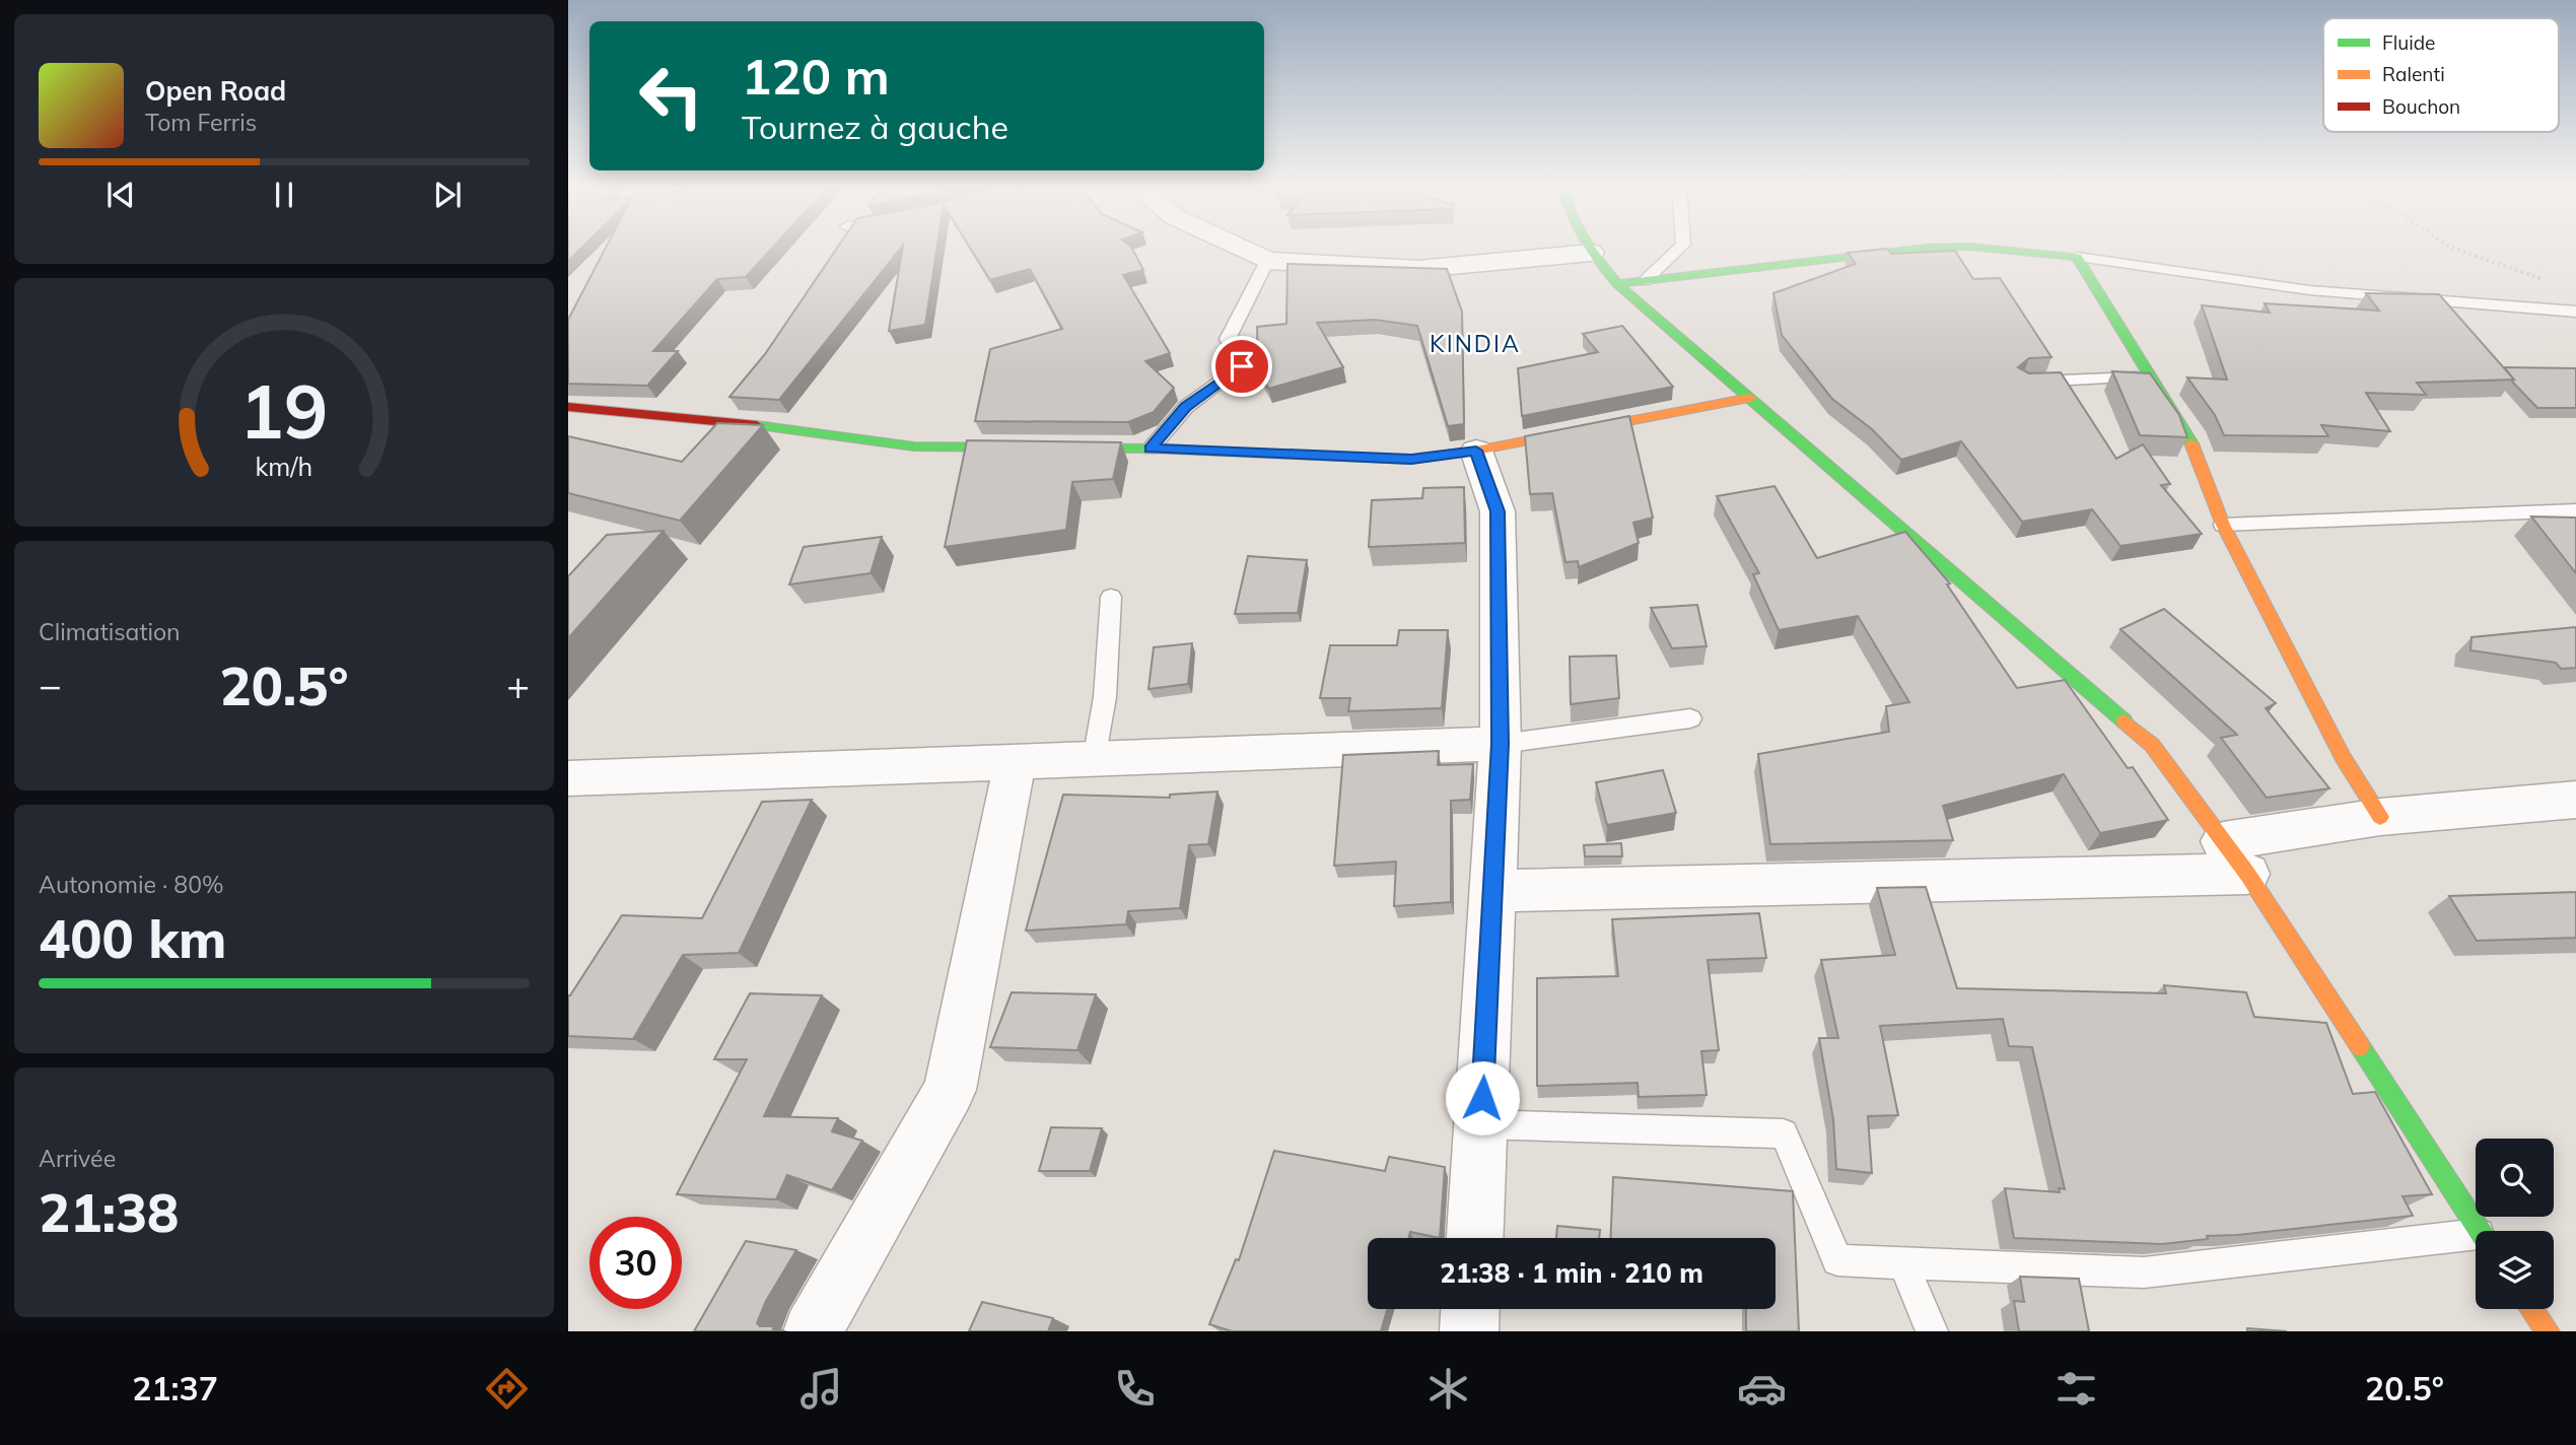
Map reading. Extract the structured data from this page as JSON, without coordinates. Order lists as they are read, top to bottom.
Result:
{
  "districts": ["KINDIA"],
  "legend": ["Fluide", "Ralenti", "Bouchon"],
  "page": {
    "turn": ["120 m", "Tournez à gauche"],
    "song": ["Open Road", "Tom Ferris"],
    "tile": [
      "Climatisation",
      ["Autonomie · 80%", "400 km"],
      ["Arrivée", "21:38"]
    ],
    "heat": ["−", "20.5°", "+"],
    "limit": "30",
    "trip": "21:38 · 1 min · 210 m",
    "tabs": ["21:37", "20.5°"],
    "gauge": ["19", "km/h"]
  }
}
